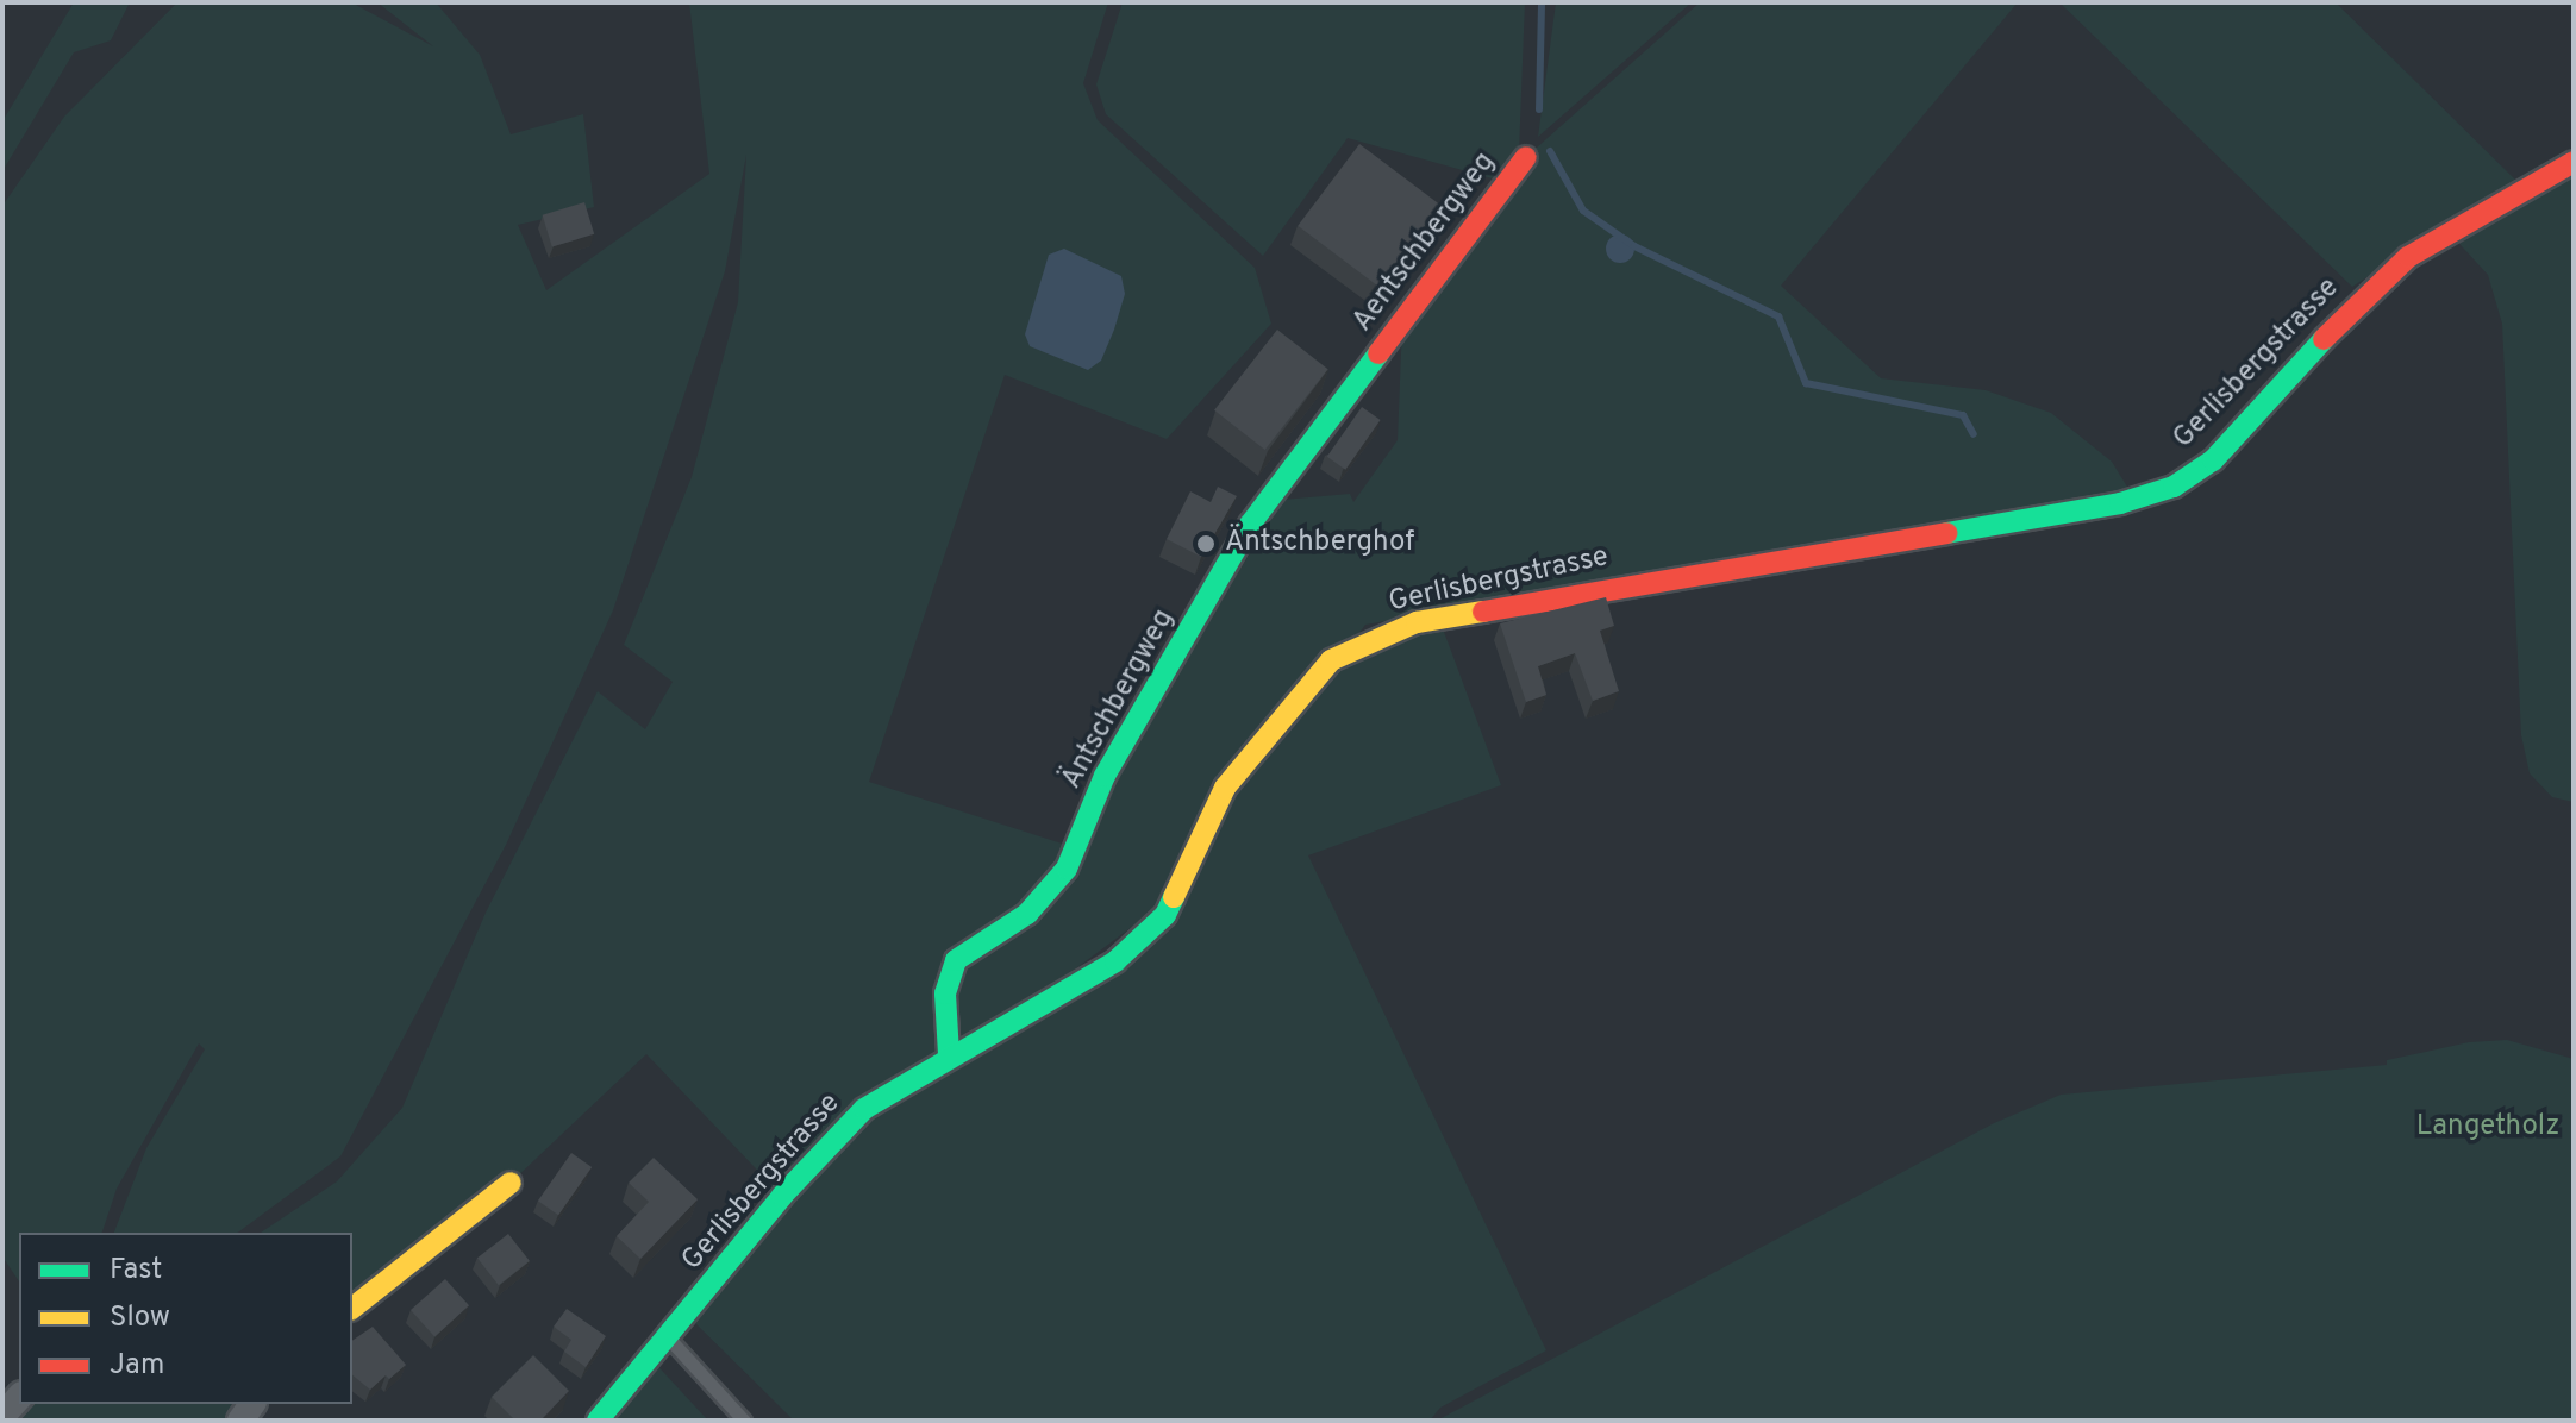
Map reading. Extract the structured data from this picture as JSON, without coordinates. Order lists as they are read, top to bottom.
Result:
{
  "streets": {
    "street": ["Aentschbergweg", "Gerlisbergstrasse", "Äntschbergweg"]
  },
  "crossings": [
    ["Aentschbergweg", "Äntschbergweg"],
    ["Gerlisbergstrasse", "Äntschbergweg"]
  ],
  "parks": ["Langetholz"],
  "places": ["Äntschberghof"],
  "legend": ["Fast", "Slow", "Jam"]
}
